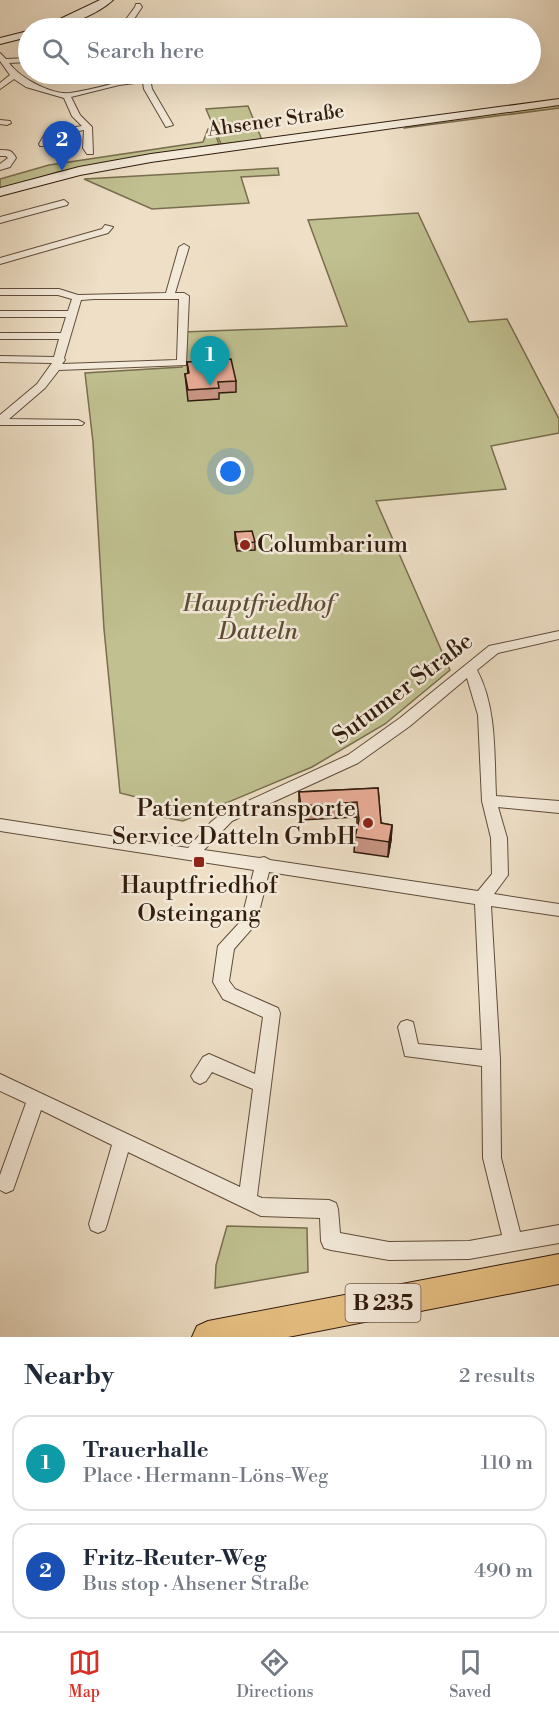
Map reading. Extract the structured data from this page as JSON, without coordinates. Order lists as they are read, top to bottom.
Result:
{
  "streets": {
    "main road": ["Ahsener Straße", "B 235"],
    "street": ["Sutumer Straße"]
  },
  "parks": ["Hauptfriedhof Datteln"],
  "places": {
    "other": ["Columbarium", "Patiententransporte Service Datteln GmbH"],
    "transit": ["Hauptfriedhof Osteingang"]
  },
  "page": {
    "search": "Search here",
    "pins": ["2", "1"],
    "heading": ["Nearby", "2 results"],
    "list": [
      {
        "mark": "1",
        "name": "Trauerhalle",
        "note": "Place · Hermann-Löns-Weg",
        "value": "110 m"
      },
      {
        "mark": "2",
        "name": "Fritz-Reuter-Weg",
        "note": "Bus stop · Ahsener Straße",
        "value": "490 m"
      }
    ],
    "nav": ["Map", "Directions", "Saved"]
  }
}
